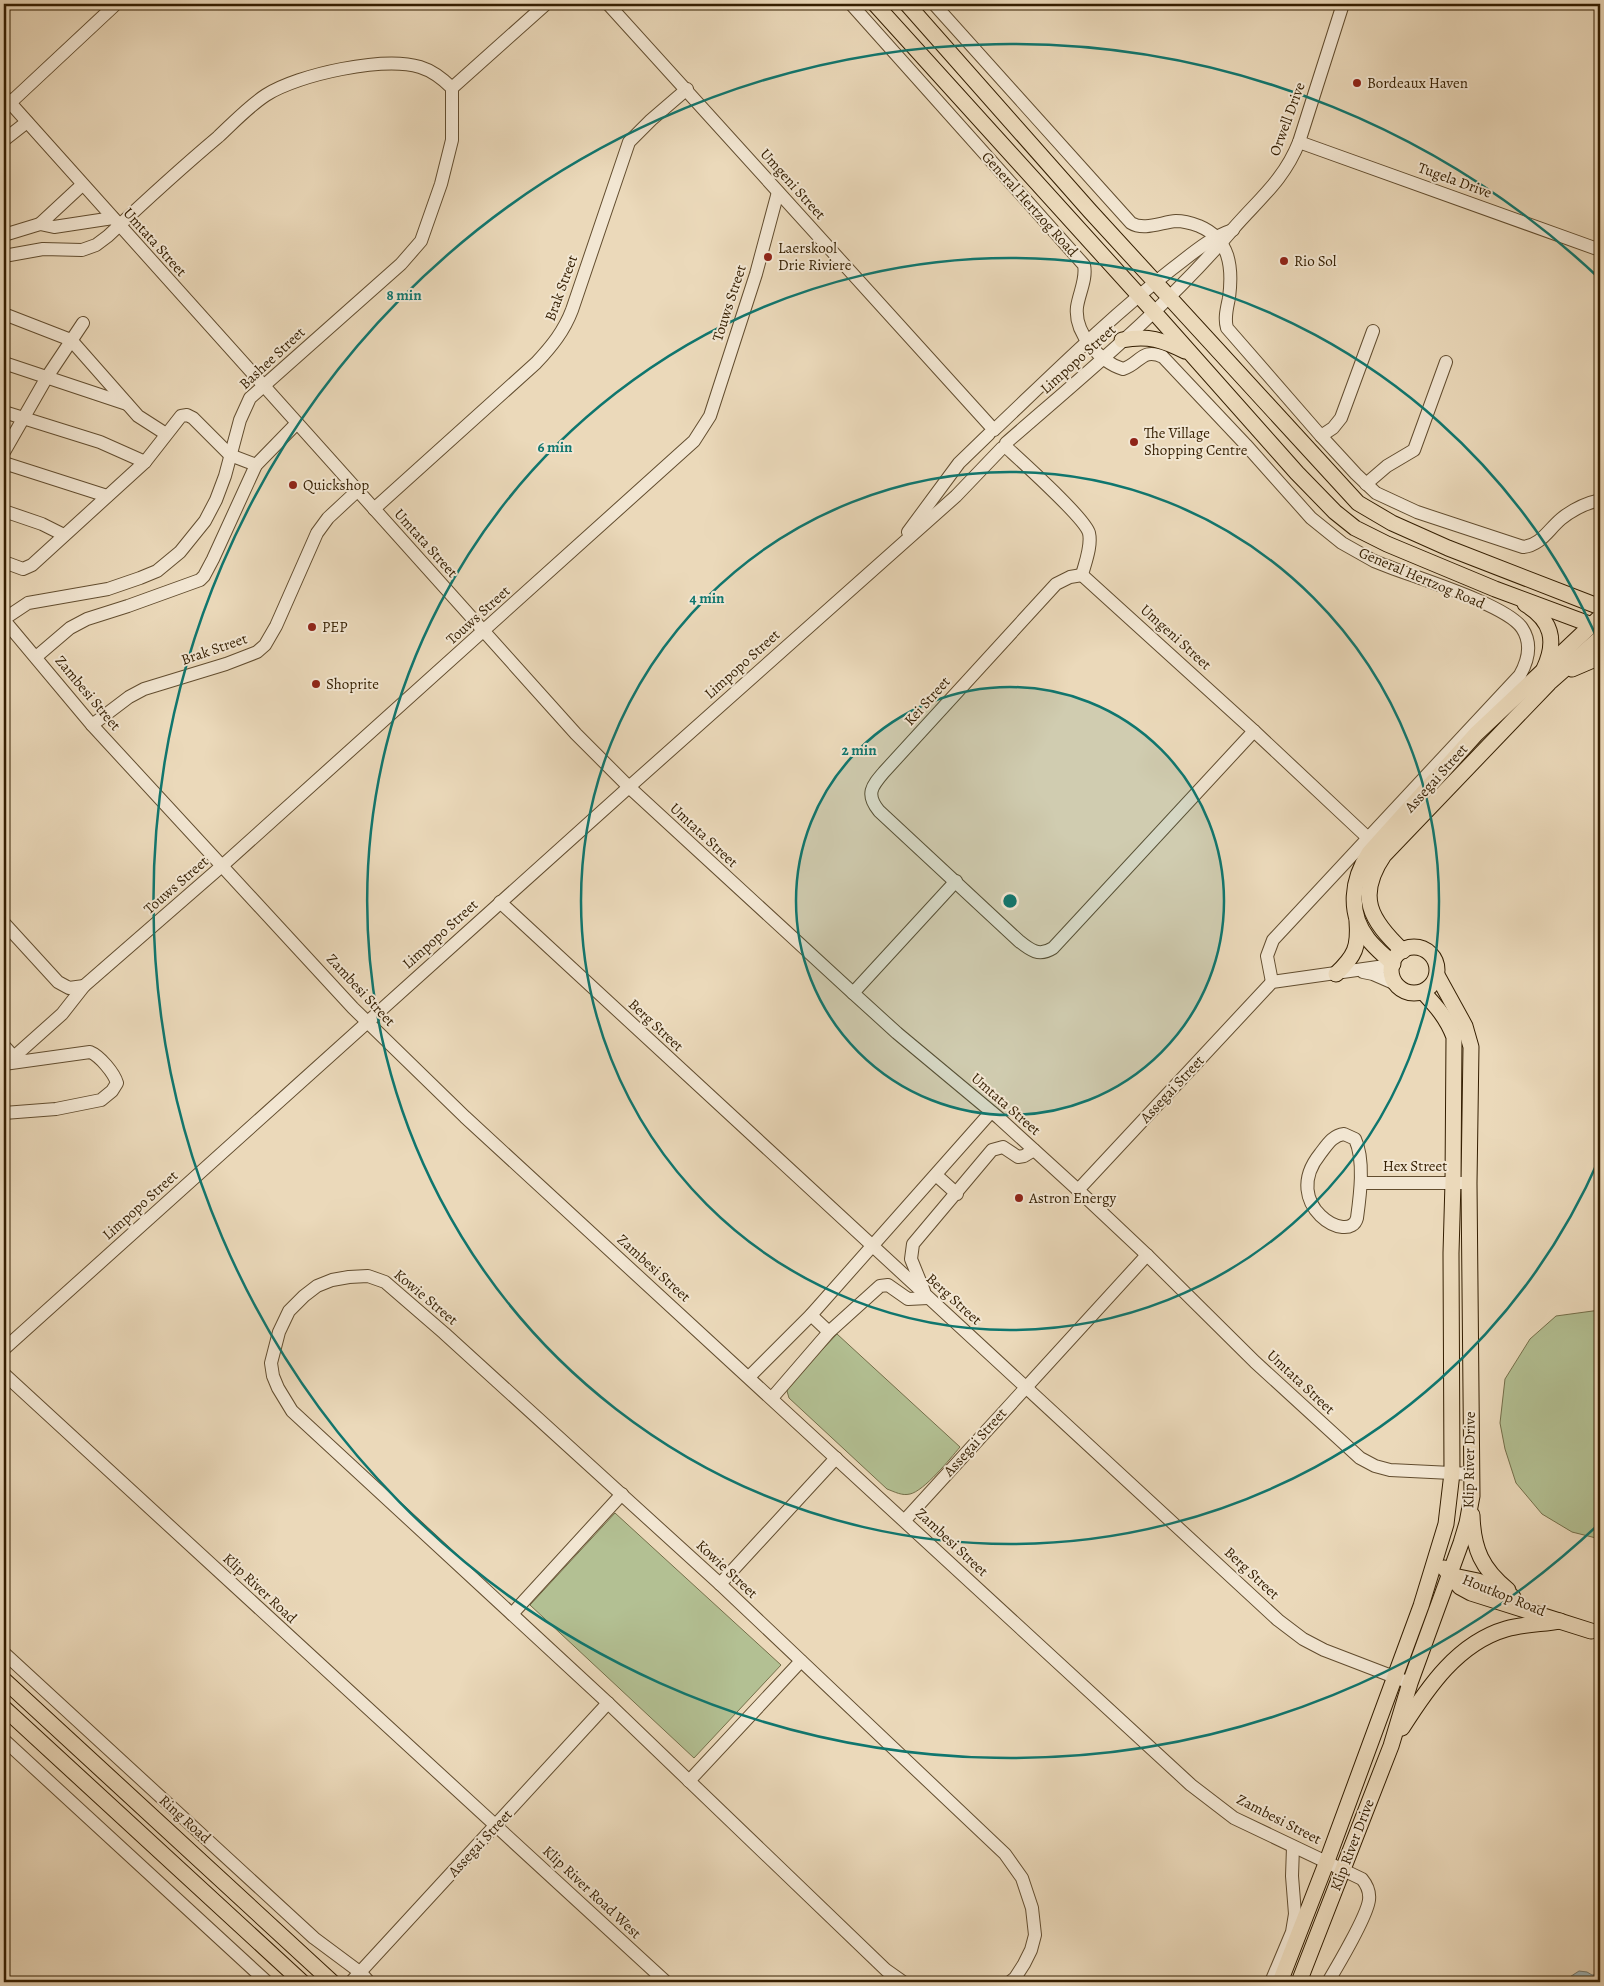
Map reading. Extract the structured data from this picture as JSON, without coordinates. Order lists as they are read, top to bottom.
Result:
{
  "streets": {
    "main road": [
      "General Hertzog Road",
      "Assegai Street",
      "Klip River Drive",
      "Houtkop Road",
      "Ring Road"
    ],
    "street": [
      "Orwell Drive",
      "Tugela Drive",
      "Umgeni Street",
      "Umtata Street",
      "Brak Street",
      "Touws Street",
      "Bashee Street",
      "Limpopo Street",
      "Zambesi Street",
      "Kei Street",
      "Berg Street",
      "Hex Street",
      "Kowie Street",
      "Klip River Road",
      "Klip River Road West"
    ]
  },
  "crossings": [
    ["Orwell Drive", "Tugela Drive"],
    ["Orwell Drive", "Limpopo Street"],
    ["Umgeni Street", "General Hertzog Road"],
    ["Umgeni Street", "Brak Street"],
    ["Umgeni Street", "Touws Street"],
    ["Umgeni Street", "Limpopo Street"],
    ["Umgeni Street", "Kei Street"],
    ["General Hertzog Road", "Limpopo Street"],
    ["General Hertzog Road", "Assegai Street"],
    ["Umtata Street", "Brak Street"],
    ["Umtata Street", "Touws Street"],
    ["Umtata Street", "Bashee Street"],
    ["Umtata Street", "Limpopo Street"],
    ["Umtata Street", "Assegai Street"],
    ["Umtata Street", "Klip River Drive"],
    ["Brak Street", "Zambesi Street"],
    ["Touws Street", "Zambesi Street"],
    ["Bashee Street", "Zambesi Street"],
    ["Limpopo Street", "Zambesi Street"],
    ["Limpopo Street", "Berg Street"],
    ["Zambesi Street", "Assegai Street"],
    ["Zambesi Street", "Klip River Drive"],
    ["Assegai Street", "Berg Street"],
    ["Assegai Street", "Kowie Street"],
    ["Assegai Street", "Klip River Drive"],
    ["Assegai Street", "Klip River Road"],
    ["Assegai Street", "Ring Road"],
    ["Assegai Street", "Klip River Road West"],
    ["Berg Street", "Klip River Drive"],
    ["Hex Street", "Klip River Drive"],
    ["Klip River Drive", "Houtkop Road"],
    ["Klip River Road", "Klip River Road West"]
  ],
  "places": [
    "Bordeaux Haven",
    "Laerskool Drie Riviere",
    "Rio Sol",
    "The Village Shopping Centre",
    "Quickshop",
    "PEP",
    "Shoprite",
    "Astron Energy"
  ],
  "rings": [
    "8 min",
    "6 min",
    "4 min",
    "2 min"
  ]
}
